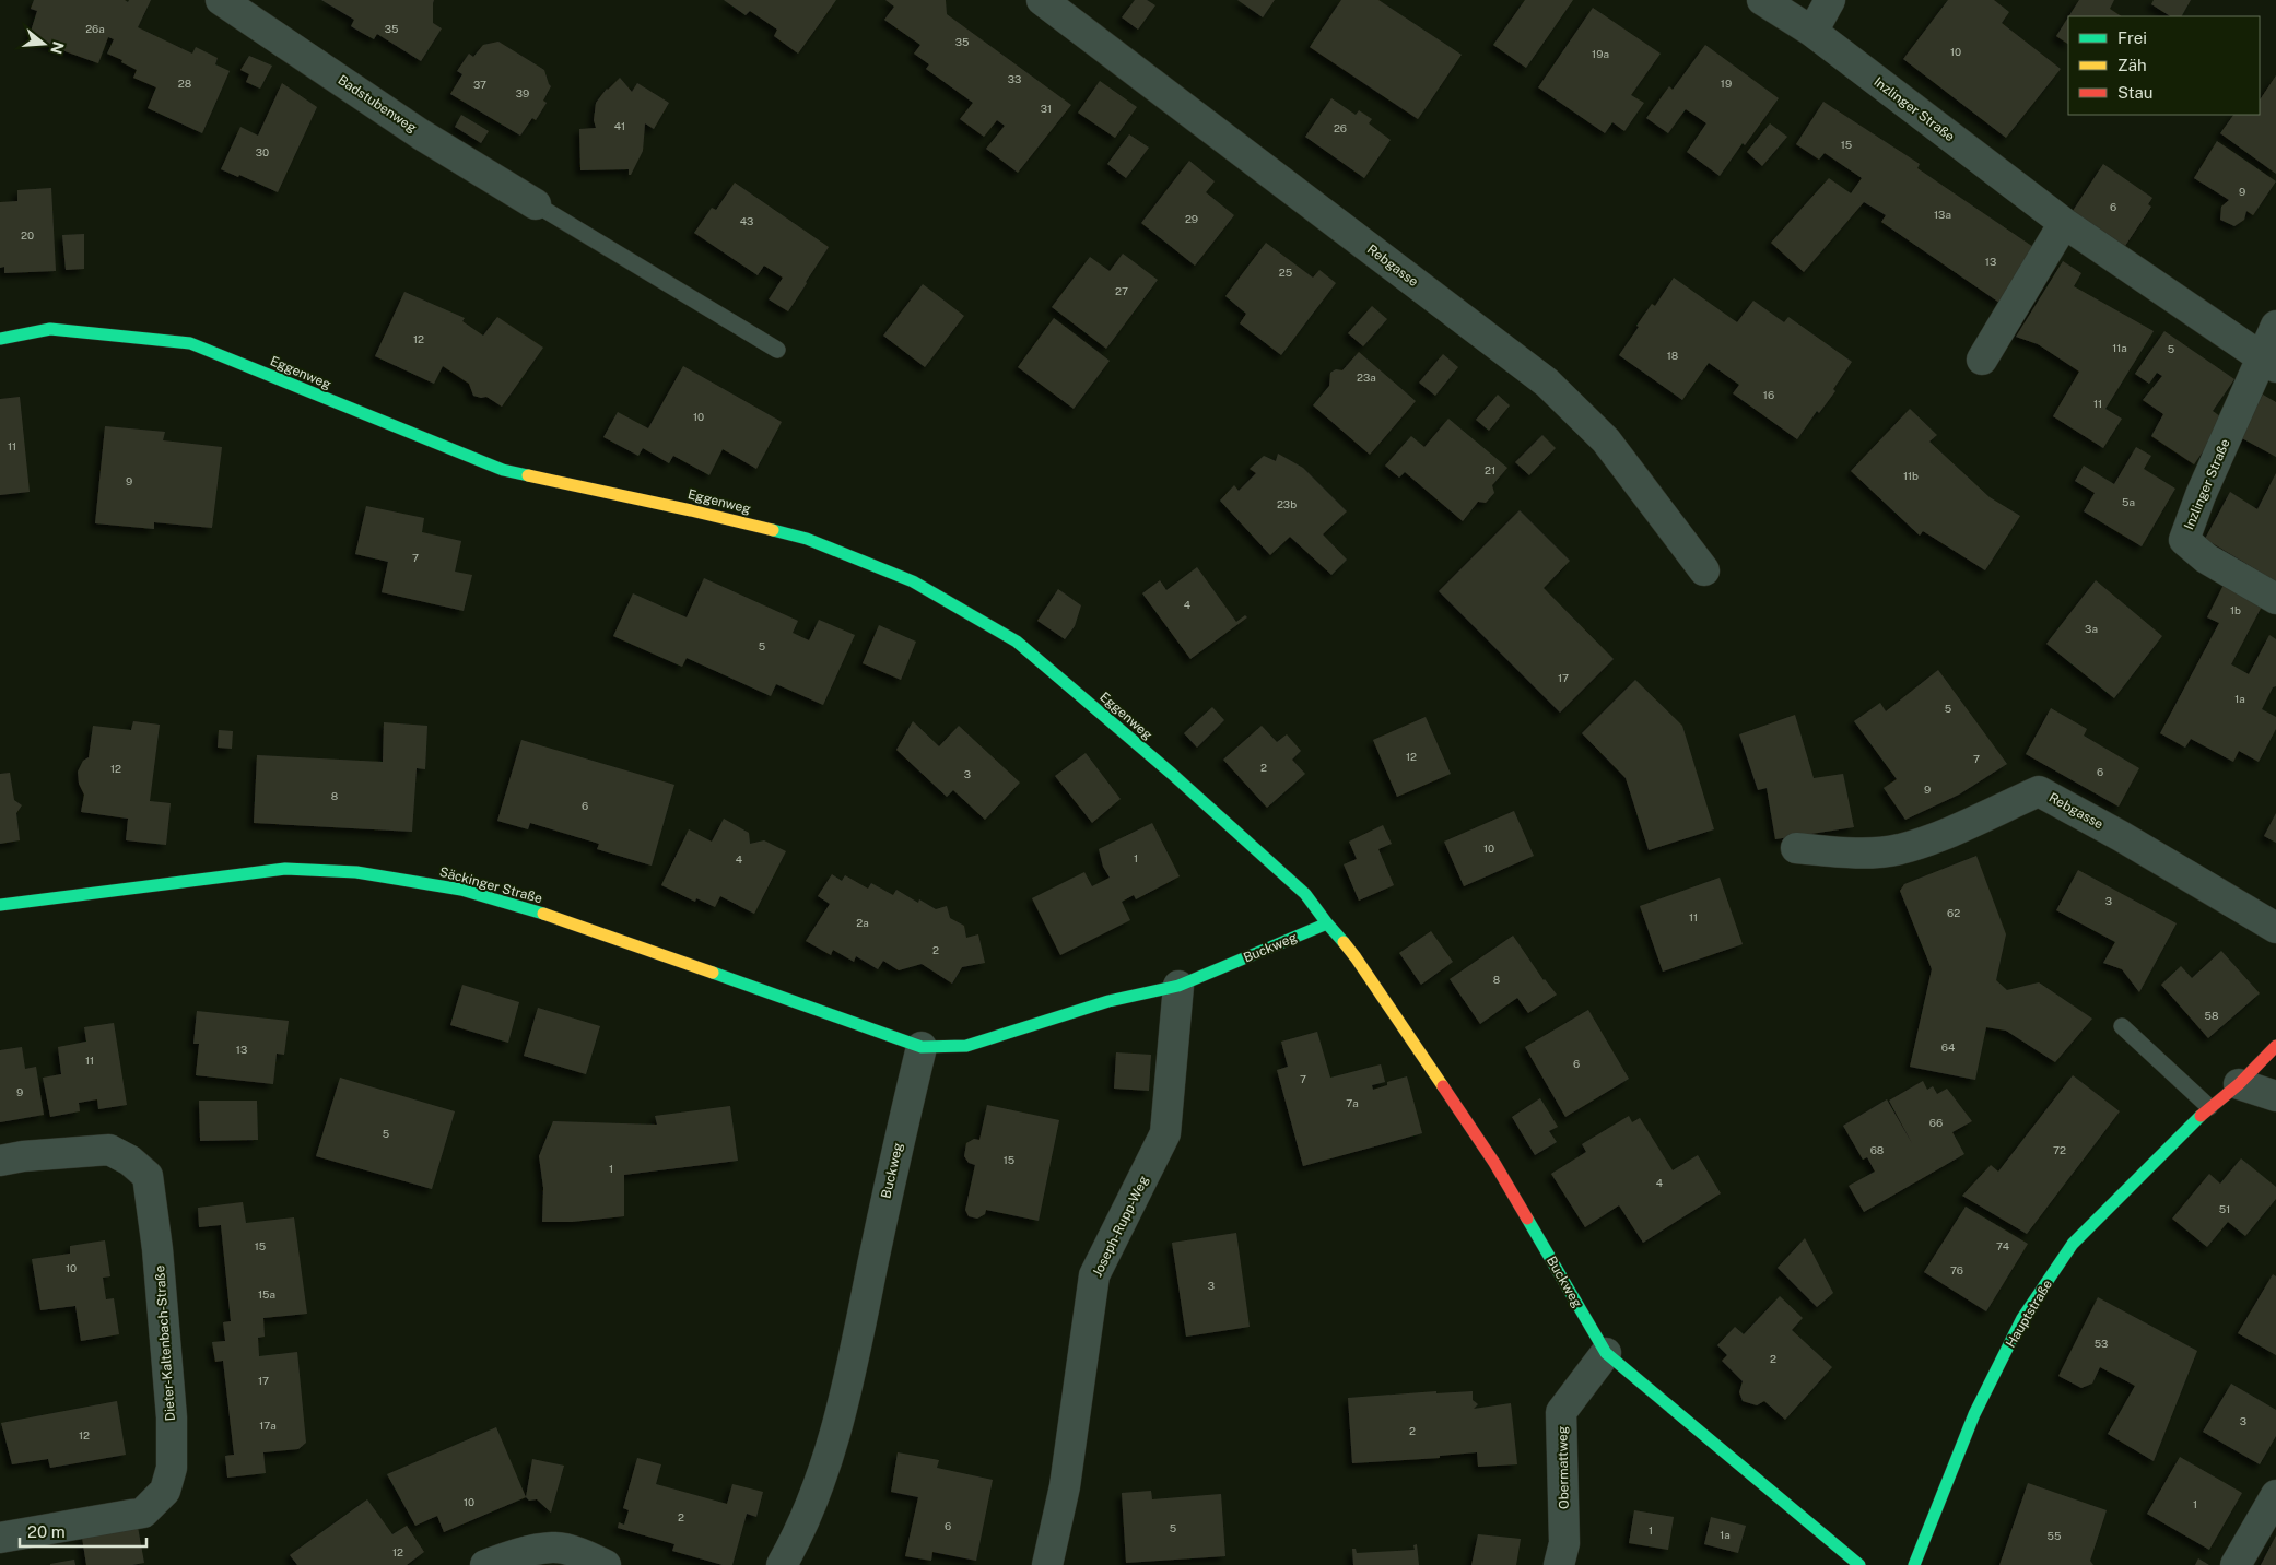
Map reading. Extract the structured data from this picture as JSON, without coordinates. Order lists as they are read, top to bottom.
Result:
{
  "streets": {
    "street": [
      "Badstubenweg",
      "Inzlinger Straße",
      "Rebgasse",
      "Eggenweg",
      "Säckinger Straße",
      "Buckweg",
      "Joseph-Rupp-Weg",
      "Hauptstraße",
      "Dieter-Kaltenbach-Straße",
      "Obermattweg"
    ]
  },
  "crossings": [
    ["Eggenweg", "Buckweg"],
    ["Säckinger Straße", "Buckweg"],
    ["Buckweg", "Joseph-Rupp-Weg"],
    ["Buckweg", "Obermattweg"]
  ],
  "house_numbers": [
    "26a",
    "35",
    "35",
    "10",
    "19a",
    "33",
    "28",
    "19",
    "37",
    "39",
    "31",
    "41",
    "26",
    "15",
    "30",
    "9",
    "6",
    "13a",
    "29",
    "43",
    "20",
    "13",
    "25",
    "27",
    "12",
    "11a",
    "5",
    "18",
    "23a",
    "16",
    "11",
    "10",
    "11",
    "21",
    "11b",
    "9",
    "5a",
    "23b",
    "7",
    "4",
    "1b",
    "3a",
    "5",
    "17",
    "1a",
    "5",
    "12",
    "7",
    "2",
    "12",
    "6",
    "3",
    "9",
    "8",
    "6",
    "10",
    "1",
    "4",
    "3",
    "62",
    "11",
    "2a",
    "2",
    "8",
    "58",
    "64",
    "13",
    "11",
    "6",
    "7",
    "9",
    "7a",
    "66",
    "5",
    "68",
    "72",
    "15",
    "1",
    "4",
    "51",
    "15",
    "74",
    "10",
    "76",
    "3",
    "15a",
    "53",
    "2",
    "17",
    "3",
    "17a",
    "2",
    "12",
    "10",
    "1",
    "2",
    "6",
    "5",
    "1",
    "1a",
    "55",
    "12"
  ],
  "legend": ["Frei", "Zäh", "Stau"],
  "scale_bar": "20 m",
  "north": "right"
}
